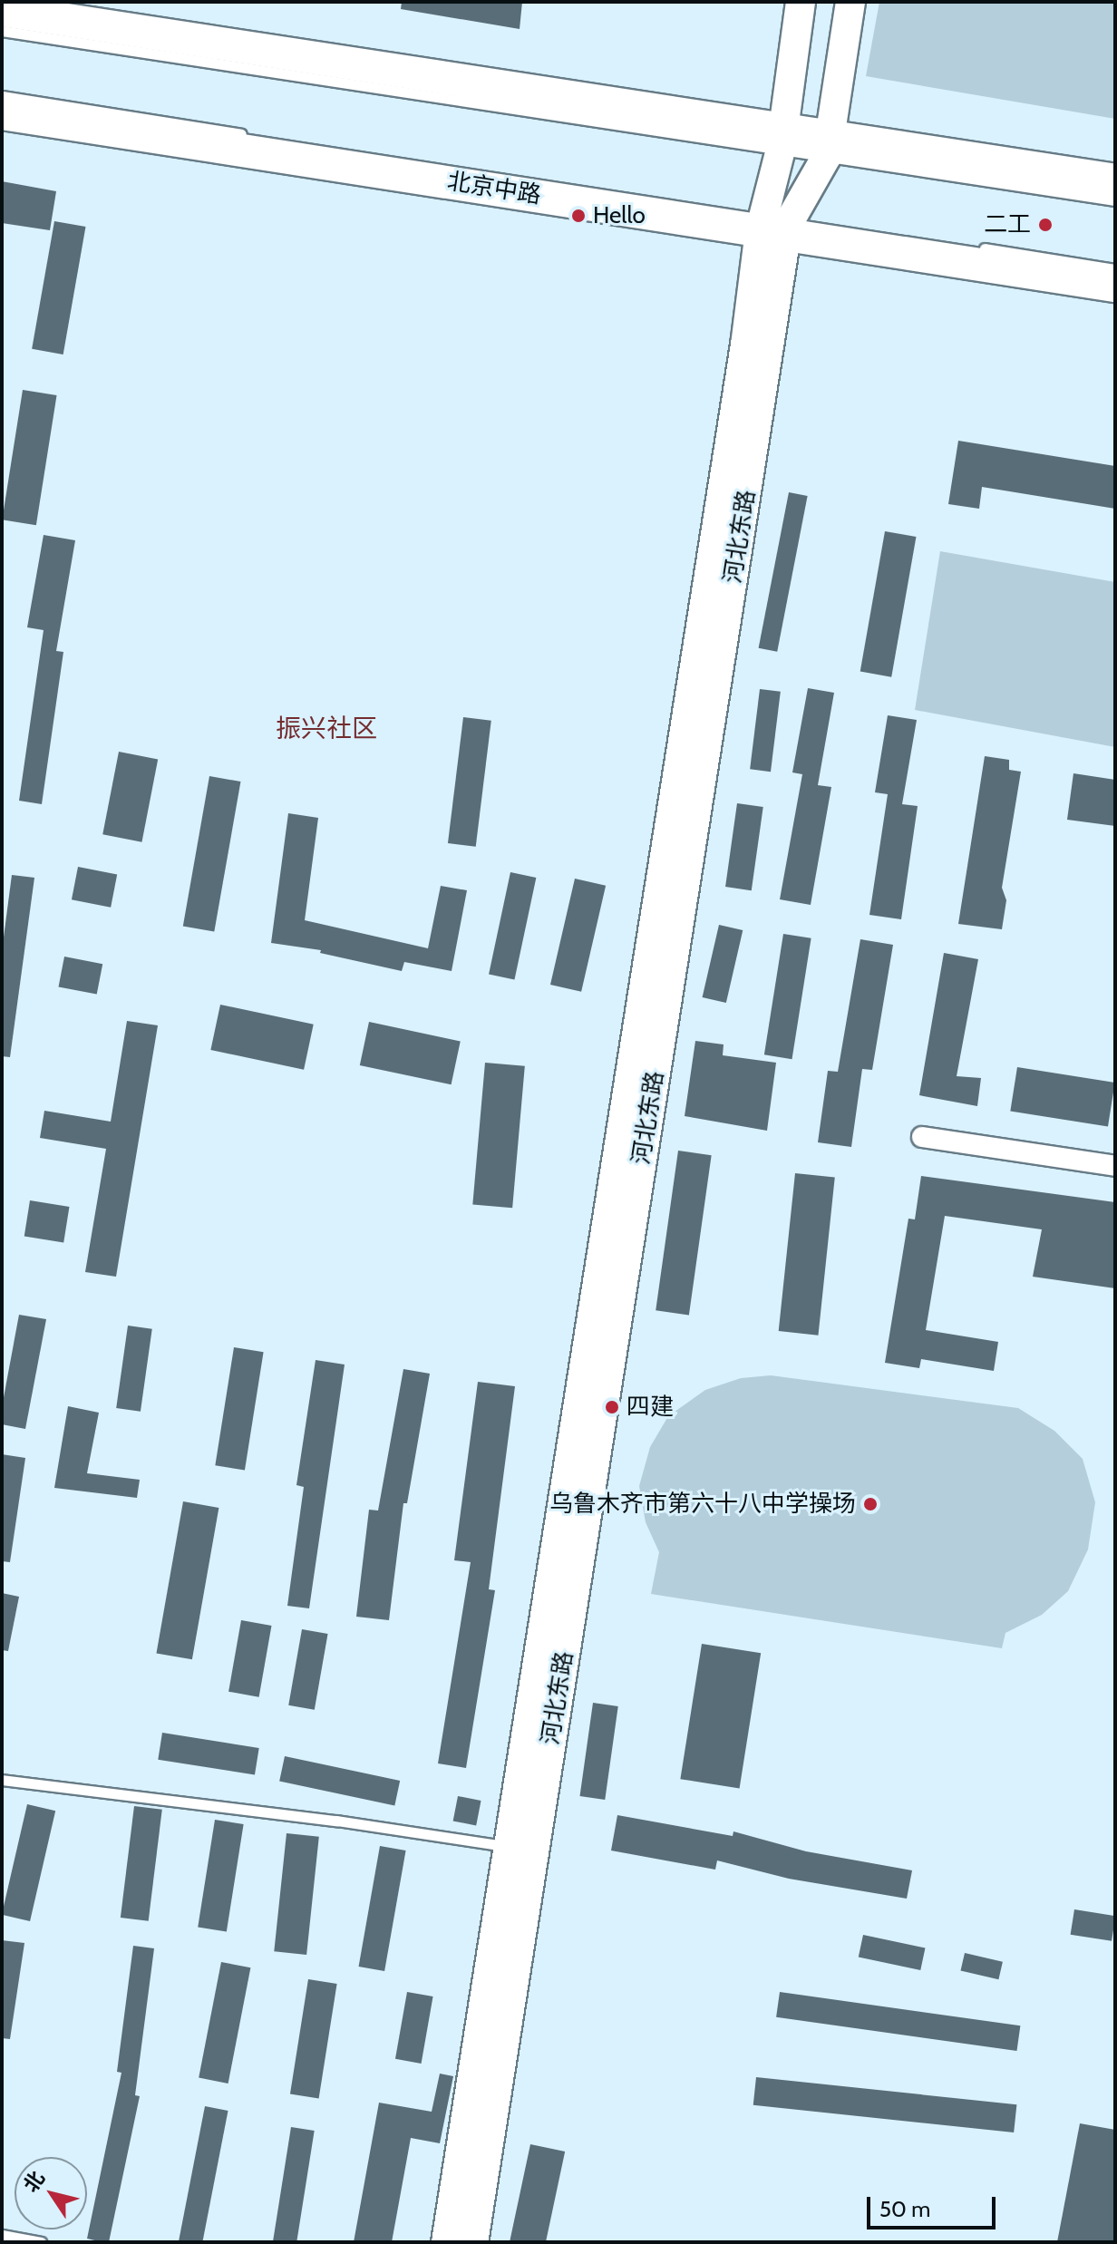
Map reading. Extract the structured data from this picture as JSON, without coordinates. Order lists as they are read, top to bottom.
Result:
{
  "streets": {
    "main road": ["北京中路", "河北东路"]
  },
  "crossings": [
    ["北京中路", "河北东路"]
  ],
  "districts": ["振兴社区"],
  "places": [
    "Hello",
    "二工",
    "四建",
    "乌鲁木齐市第六十八中学操场"
  ],
  "scale_bar": "50 m",
  "north": "top left"
}
